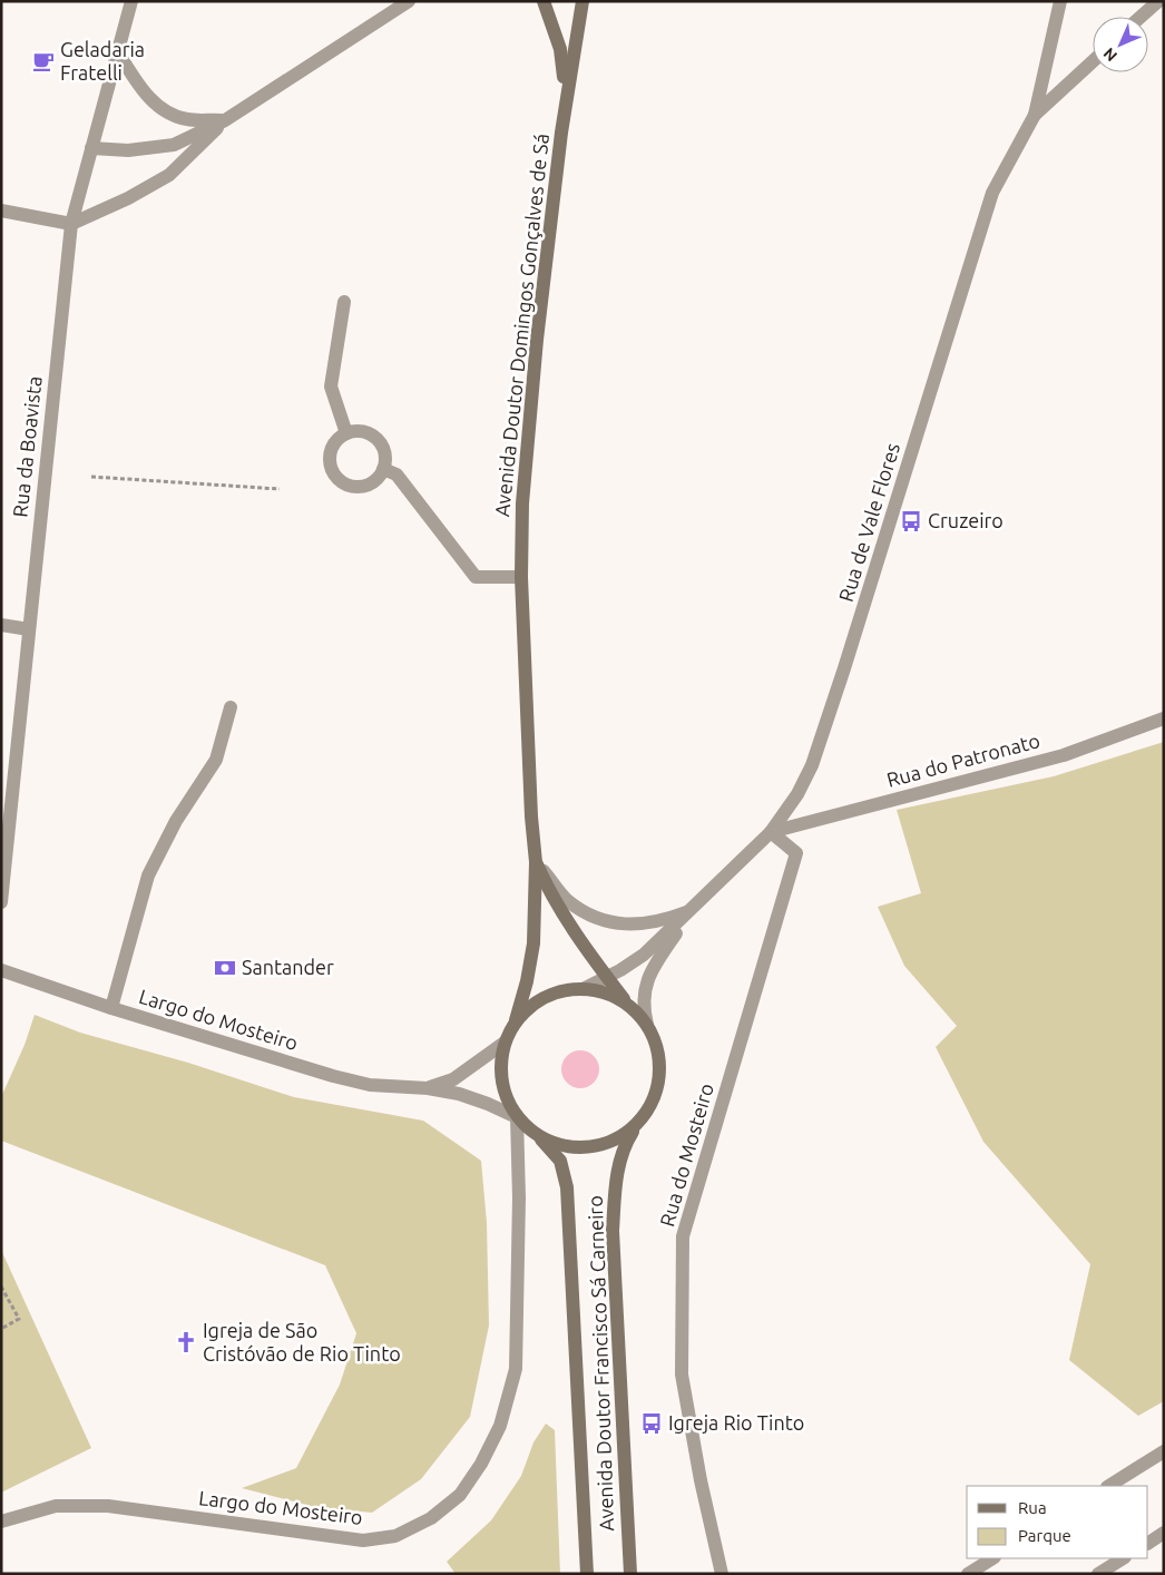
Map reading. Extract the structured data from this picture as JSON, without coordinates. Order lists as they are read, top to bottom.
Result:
{
  "streets": {
    "main road": ["Avenida Doutor Domingos Gonçalves de Sá", "Avenida Doutor Francisco Sá Carneiro"],
    "street": [
      "Rua da Boavista",
      "Rua de Vale Flores",
      "Rua do Patronato",
      "Largo do Mosteiro",
      "Rua do Mosteiro"
    ]
  },
  "crossings": [
    ["Avenida Doutor Domingos Gonçalves de Sá", "Rua de Vale Flores"],
    ["Avenida Doutor Domingos Gonçalves de Sá", "Largo do Mosteiro"],
    ["Avenida Doutor Domingos Gonçalves de Sá", "Avenida Doutor Francisco Sá Carneiro"],
    ["Rua de Vale Flores", "Rua do Patronato"],
    ["Rua de Vale Flores", "Largo do Mosteiro"],
    ["Rua de Vale Flores", "Rua do Mosteiro"],
    ["Rua de Vale Flores", "Avenida Doutor Francisco Sá Carneiro"],
    ["Rua do Patronato", "Rua do Mosteiro"],
    ["Largo do Mosteiro", "Avenida Doutor Francisco Sá Carneiro"]
  ],
  "places": {
    "cafe": ["Geladaria Fratelli"],
    "bus stop": ["Cruzeiro", "Igreja Rio Tinto"],
    "bank": ["Santander"],
    "church": ["Igreja de São Cristóvão de Rio Tinto"]
  },
  "legend": ["Rua", "Parque"],
  "north": "bottom left"
}
